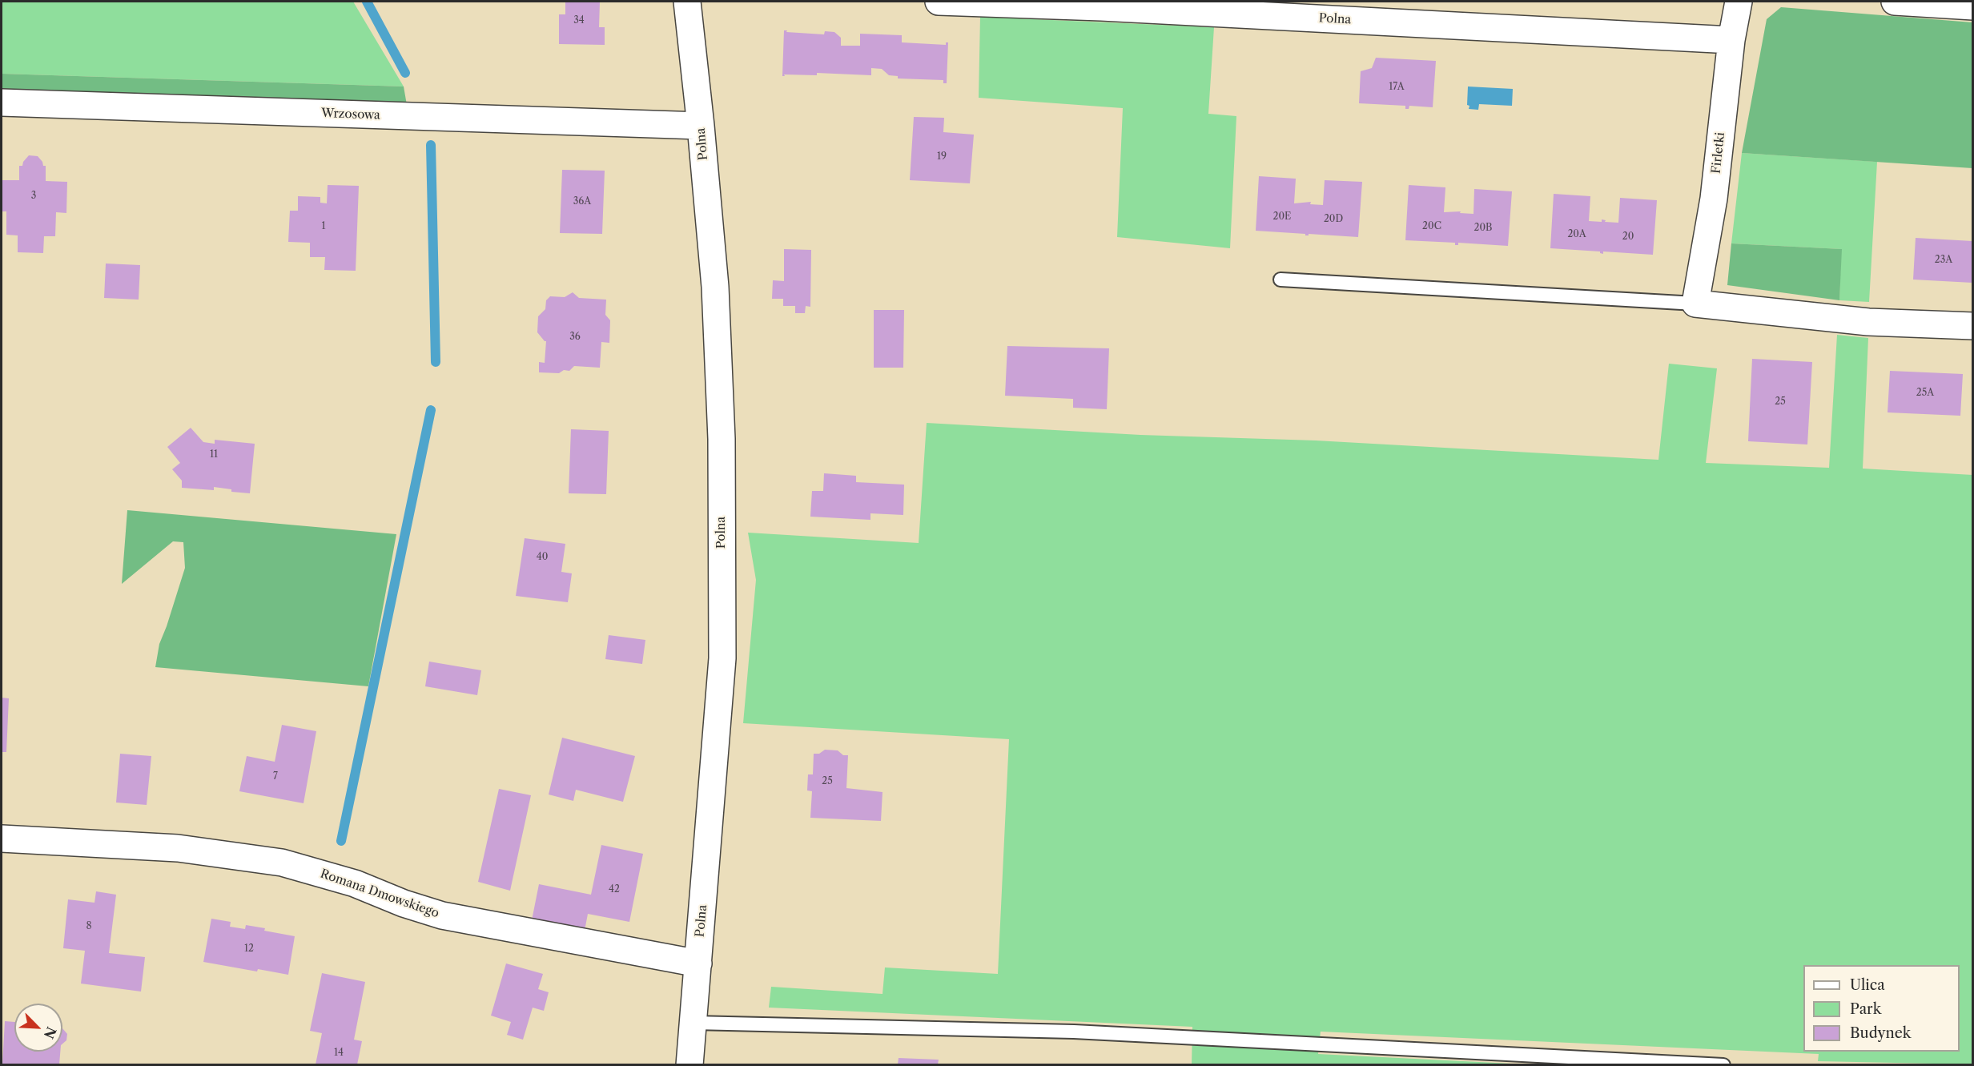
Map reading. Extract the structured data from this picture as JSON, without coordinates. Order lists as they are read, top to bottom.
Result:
{
  "streets": {
    "street": [
      "Polna",
      "Wrzosowa",
      "Firletki",
      "Romana Dmowskiego"
    ]
  },
  "crossings": [
    ["Polna", "Wrzosowa"],
    ["Polna", "Firletki"],
    ["Polna", "Romana Dmowskiego"]
  ],
  "house_numbers": [
    "34",
    "17A",
    "19",
    "3",
    "36A",
    "20E",
    "20D",
    "1",
    "20C",
    "20B",
    "20A",
    "20",
    "23A",
    "36",
    "25A",
    "25",
    "11",
    "40",
    "7",
    "25",
    "42",
    "8",
    "12",
    "14"
  ],
  "legend": ["Ulica", "Park", "Budynek"],
  "north": "bottom right"
}
